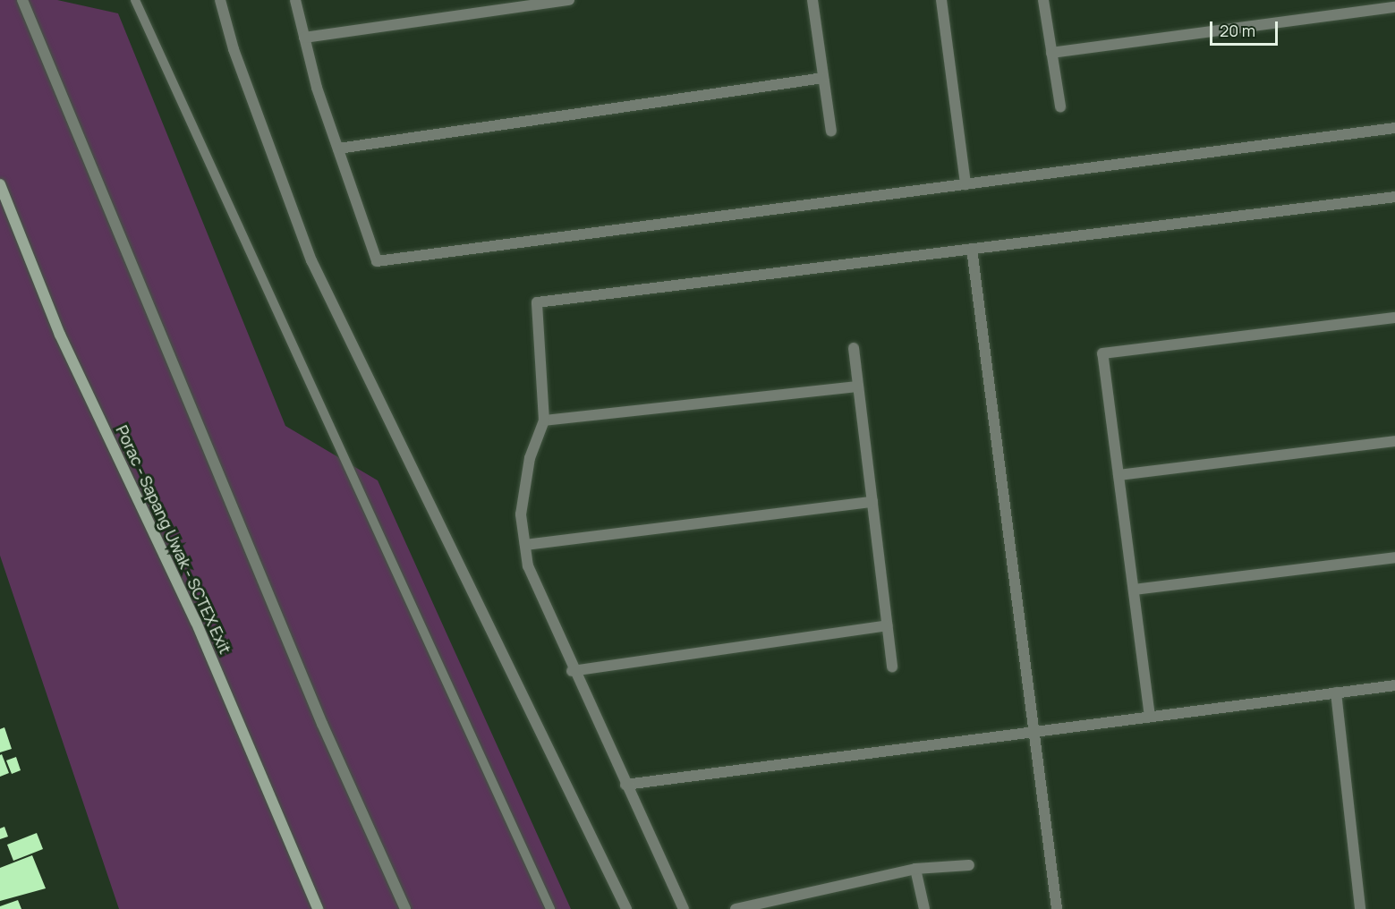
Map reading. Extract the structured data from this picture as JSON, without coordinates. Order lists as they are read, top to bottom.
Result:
{
  "streets": {
    "main road": ["Porac - Sapang Uwak - SCTEX Exit"]
  },
  "scale_bar": "20 m"
}
